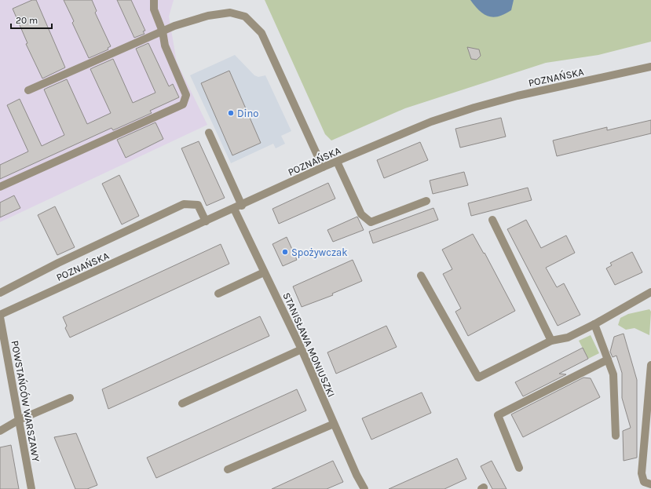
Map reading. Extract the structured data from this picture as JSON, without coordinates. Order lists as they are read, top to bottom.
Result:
{
  "streets": {
    "street": ["POZNAŃSKA", "STANISŁAWA MONIUSZKI", "POWSTAŃCÓW WARSZAWY"]
  },
  "crossings": [
    ["POZNAŃSKA", "STANISŁAWA MONIUSZKI"]
  ],
  "places": ["Dino", "Spożywczak"],
  "scale_bar": "20 m"
}
